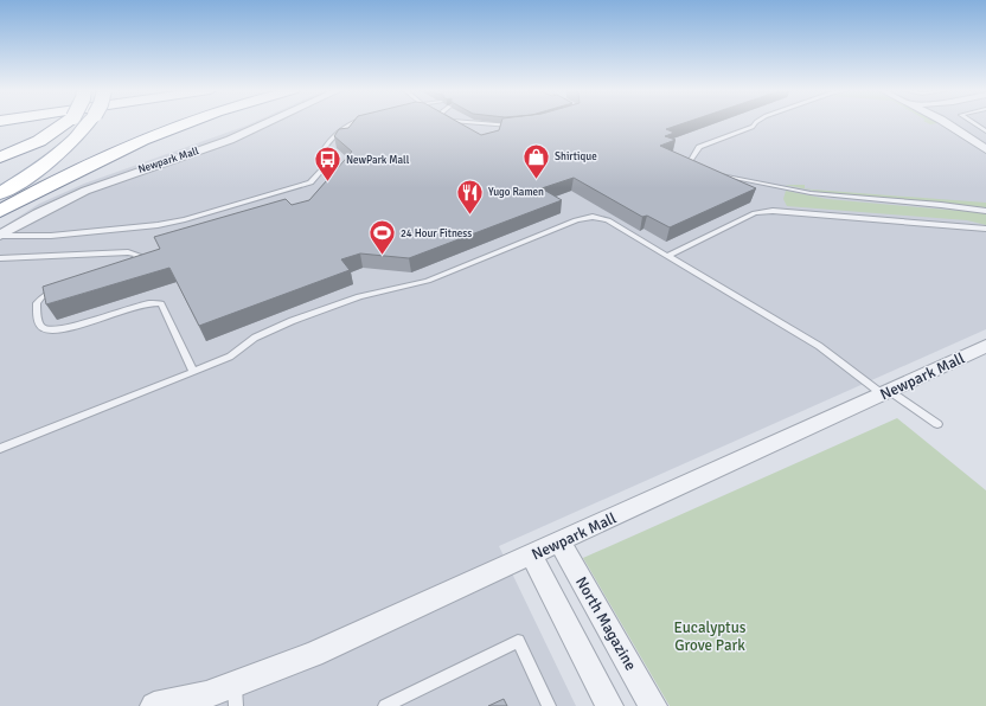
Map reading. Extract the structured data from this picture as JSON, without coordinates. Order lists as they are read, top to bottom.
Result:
{
  "streets": {
    "street": ["Newpark Mall", "North Magazine"]
  },
  "crossings": [
    ["Newpark Mall", "North Magazine"]
  ],
  "parks": ["Eucalyptus Grove Park"],
  "places": {
    "shop": ["Shirtique"],
    "bus stop": ["NewPark Mall"],
    "restaurant": ["Yugo Ramen"],
    "sports": ["24 Hour Fitness"]
  }
}
